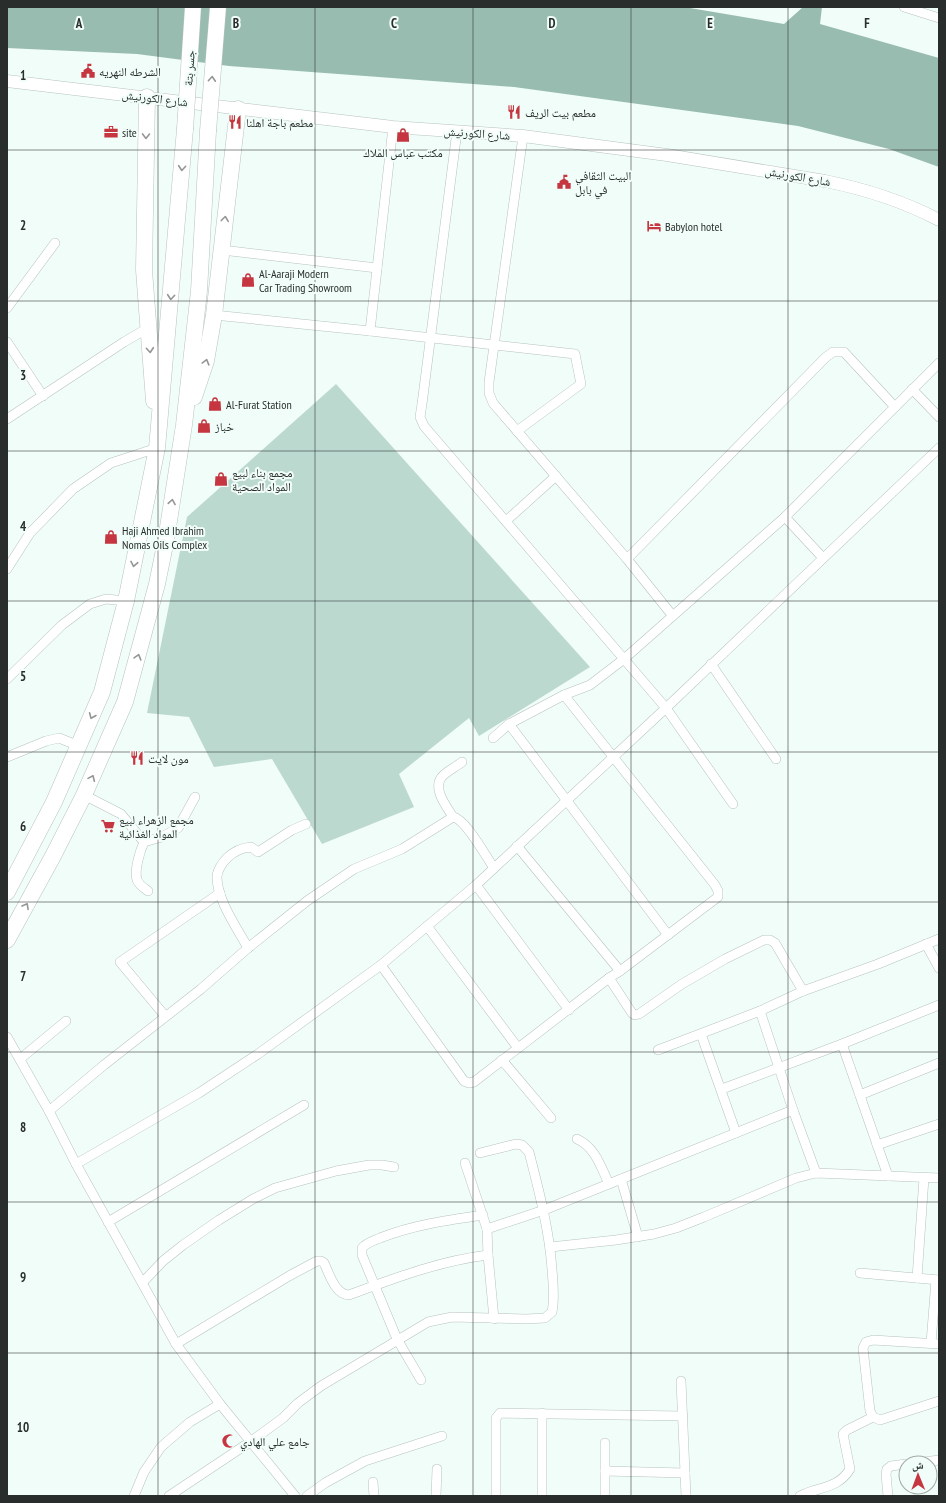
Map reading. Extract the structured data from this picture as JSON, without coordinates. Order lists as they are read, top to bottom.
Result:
{
  "streets": {
    "highway": ["جسر بتة"],
    "street": ["شارع الكورنيش"]
  },
  "places": {
    "public building": ["الشرطه النهريه", "البيت الثقافي في بابل"],
    "restaurant": ["مطعم بيت الريف", "مطعم باجة اهلنا", "مون لايت"],
    "office": ["site"],
    "shop": [
      "مكتب عباس الملاك",
      "Al-Aaraji Modern Car Trading Showroom",
      "Al-Furat Station",
      "خباز",
      "مجمع بناء لبيع المواد الصحية",
      "Haji Ahmed Ibrahim Nomas Oils Complex"
    ],
    "hotel": ["Babylon hotel"],
    "supermarket": ["مجمع الزهراء لبيع المواد الغذائية"],
    "mosque": ["جامع علي الهادي"]
  },
  "north": "top",
  "grid": {
    "columns": [
      "A",
      "B",
      "C",
      "D",
      "E",
      "F"
    ],
    "rows": [
      "1",
      "2",
      "3",
      "4",
      "5",
      "6",
      "7",
      "8",
      "9",
      "10"
    ]
  }
}
